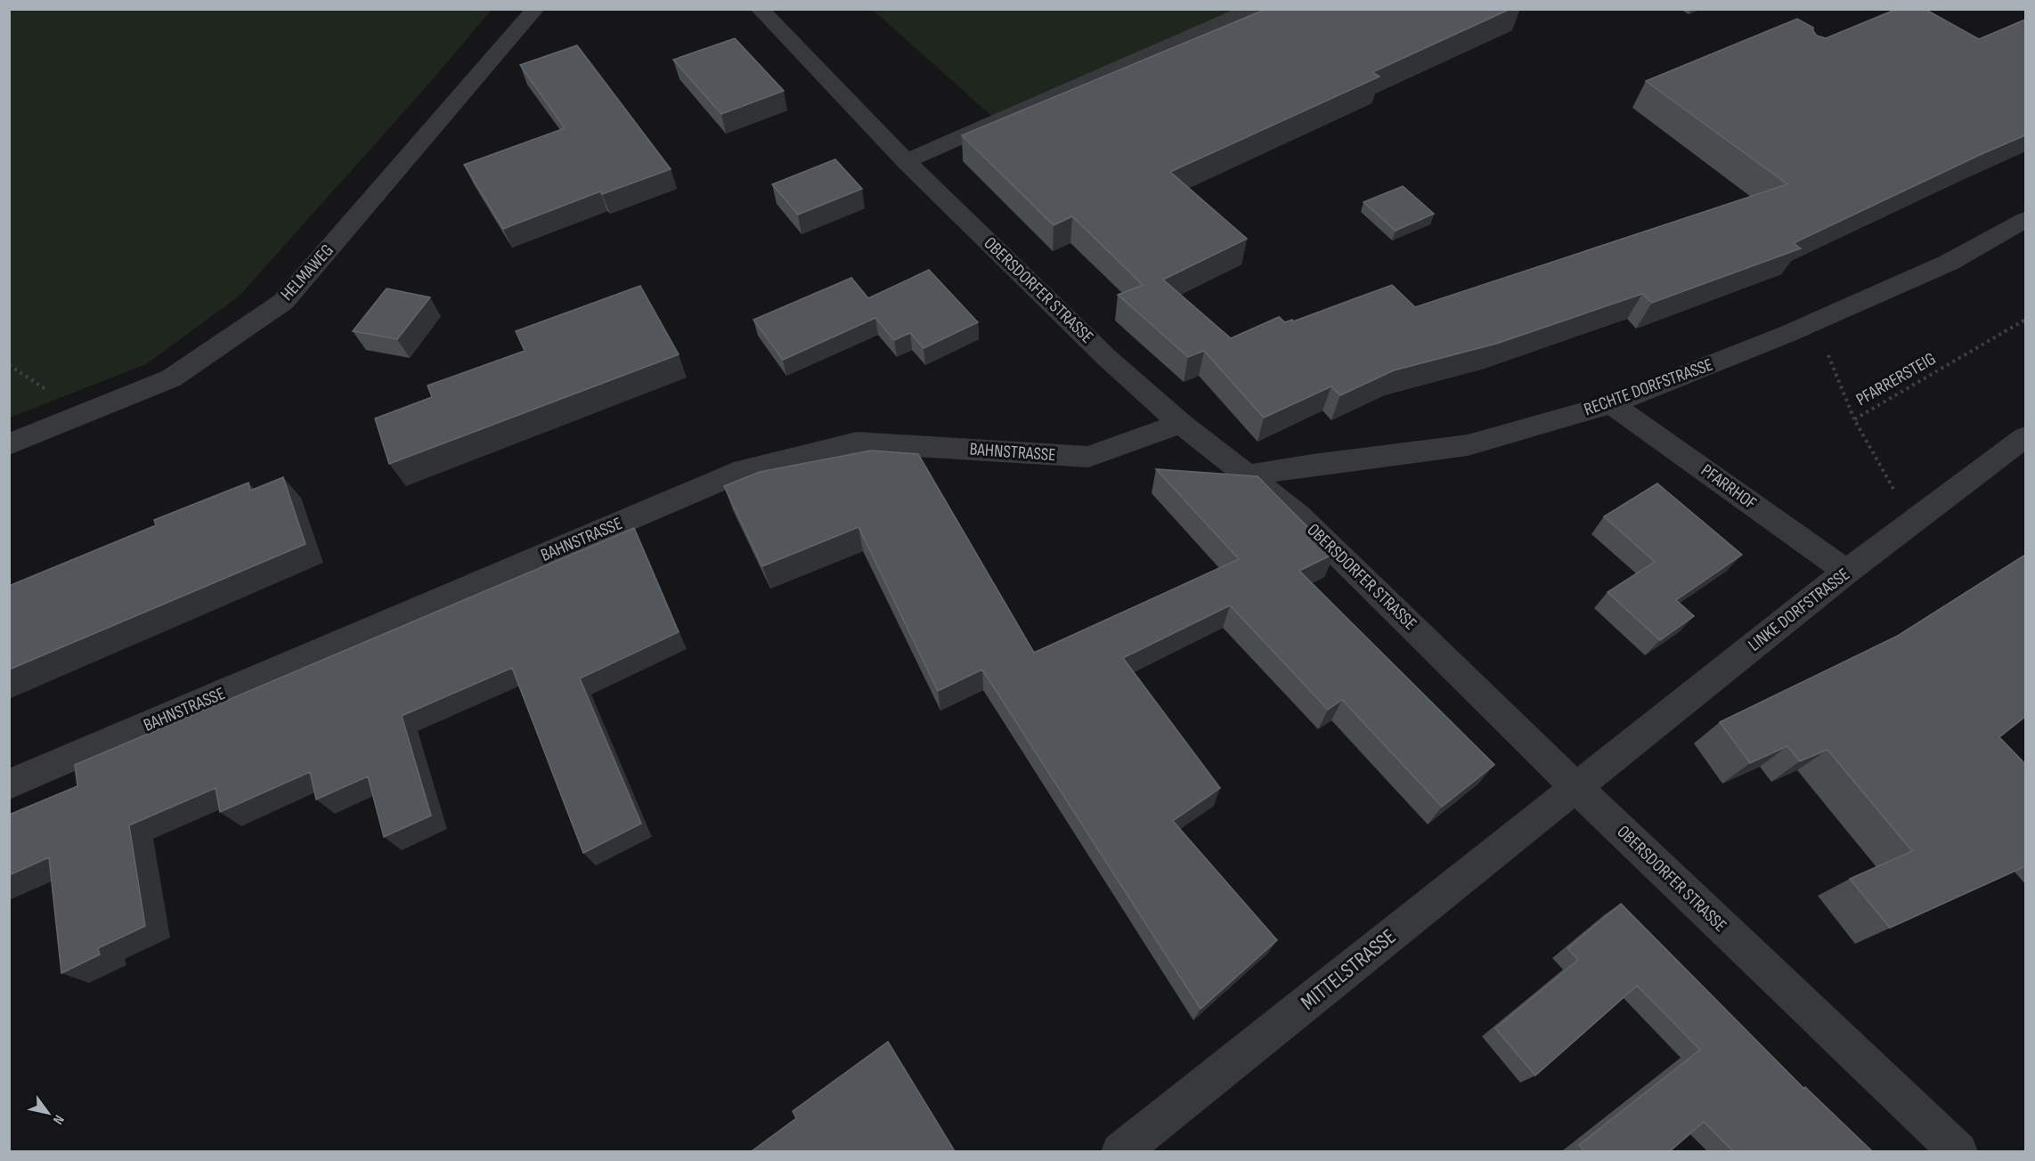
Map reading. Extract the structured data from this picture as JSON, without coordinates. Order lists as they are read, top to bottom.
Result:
{
  "streets": {
    "street": [
      "HELMAWEG",
      "OBERSDORFER STRASSE",
      "RECHTE DORFSTRASSE",
      "BAHNSTRASSE",
      "PFARRHOF",
      "LINKE DORFSTRASSE",
      "MITTELSTRASSE"
    ],
    "path": ["PFARRERSTEIG"]
  },
  "crossings": [
    ["OBERSDORFER STRASSE", "RECHTE DORFSTRASSE"],
    ["OBERSDORFER STRASSE", "BAHNSTRASSE"],
    ["OBERSDORFER STRASSE", "LINKE DORFSTRASSE"],
    ["OBERSDORFER STRASSE", "MITTELSTRASSE"],
    ["PFARRERSTEIG", "LINKE DORFSTRASSE"],
    ["RECHTE DORFSTRASSE", "PFARRHOF"],
    ["PFARRHOF", "LINKE DORFSTRASSE"],
    ["LINKE DORFSTRASSE", "MITTELSTRASSE"]
  ],
  "north": "bottom right"
}
